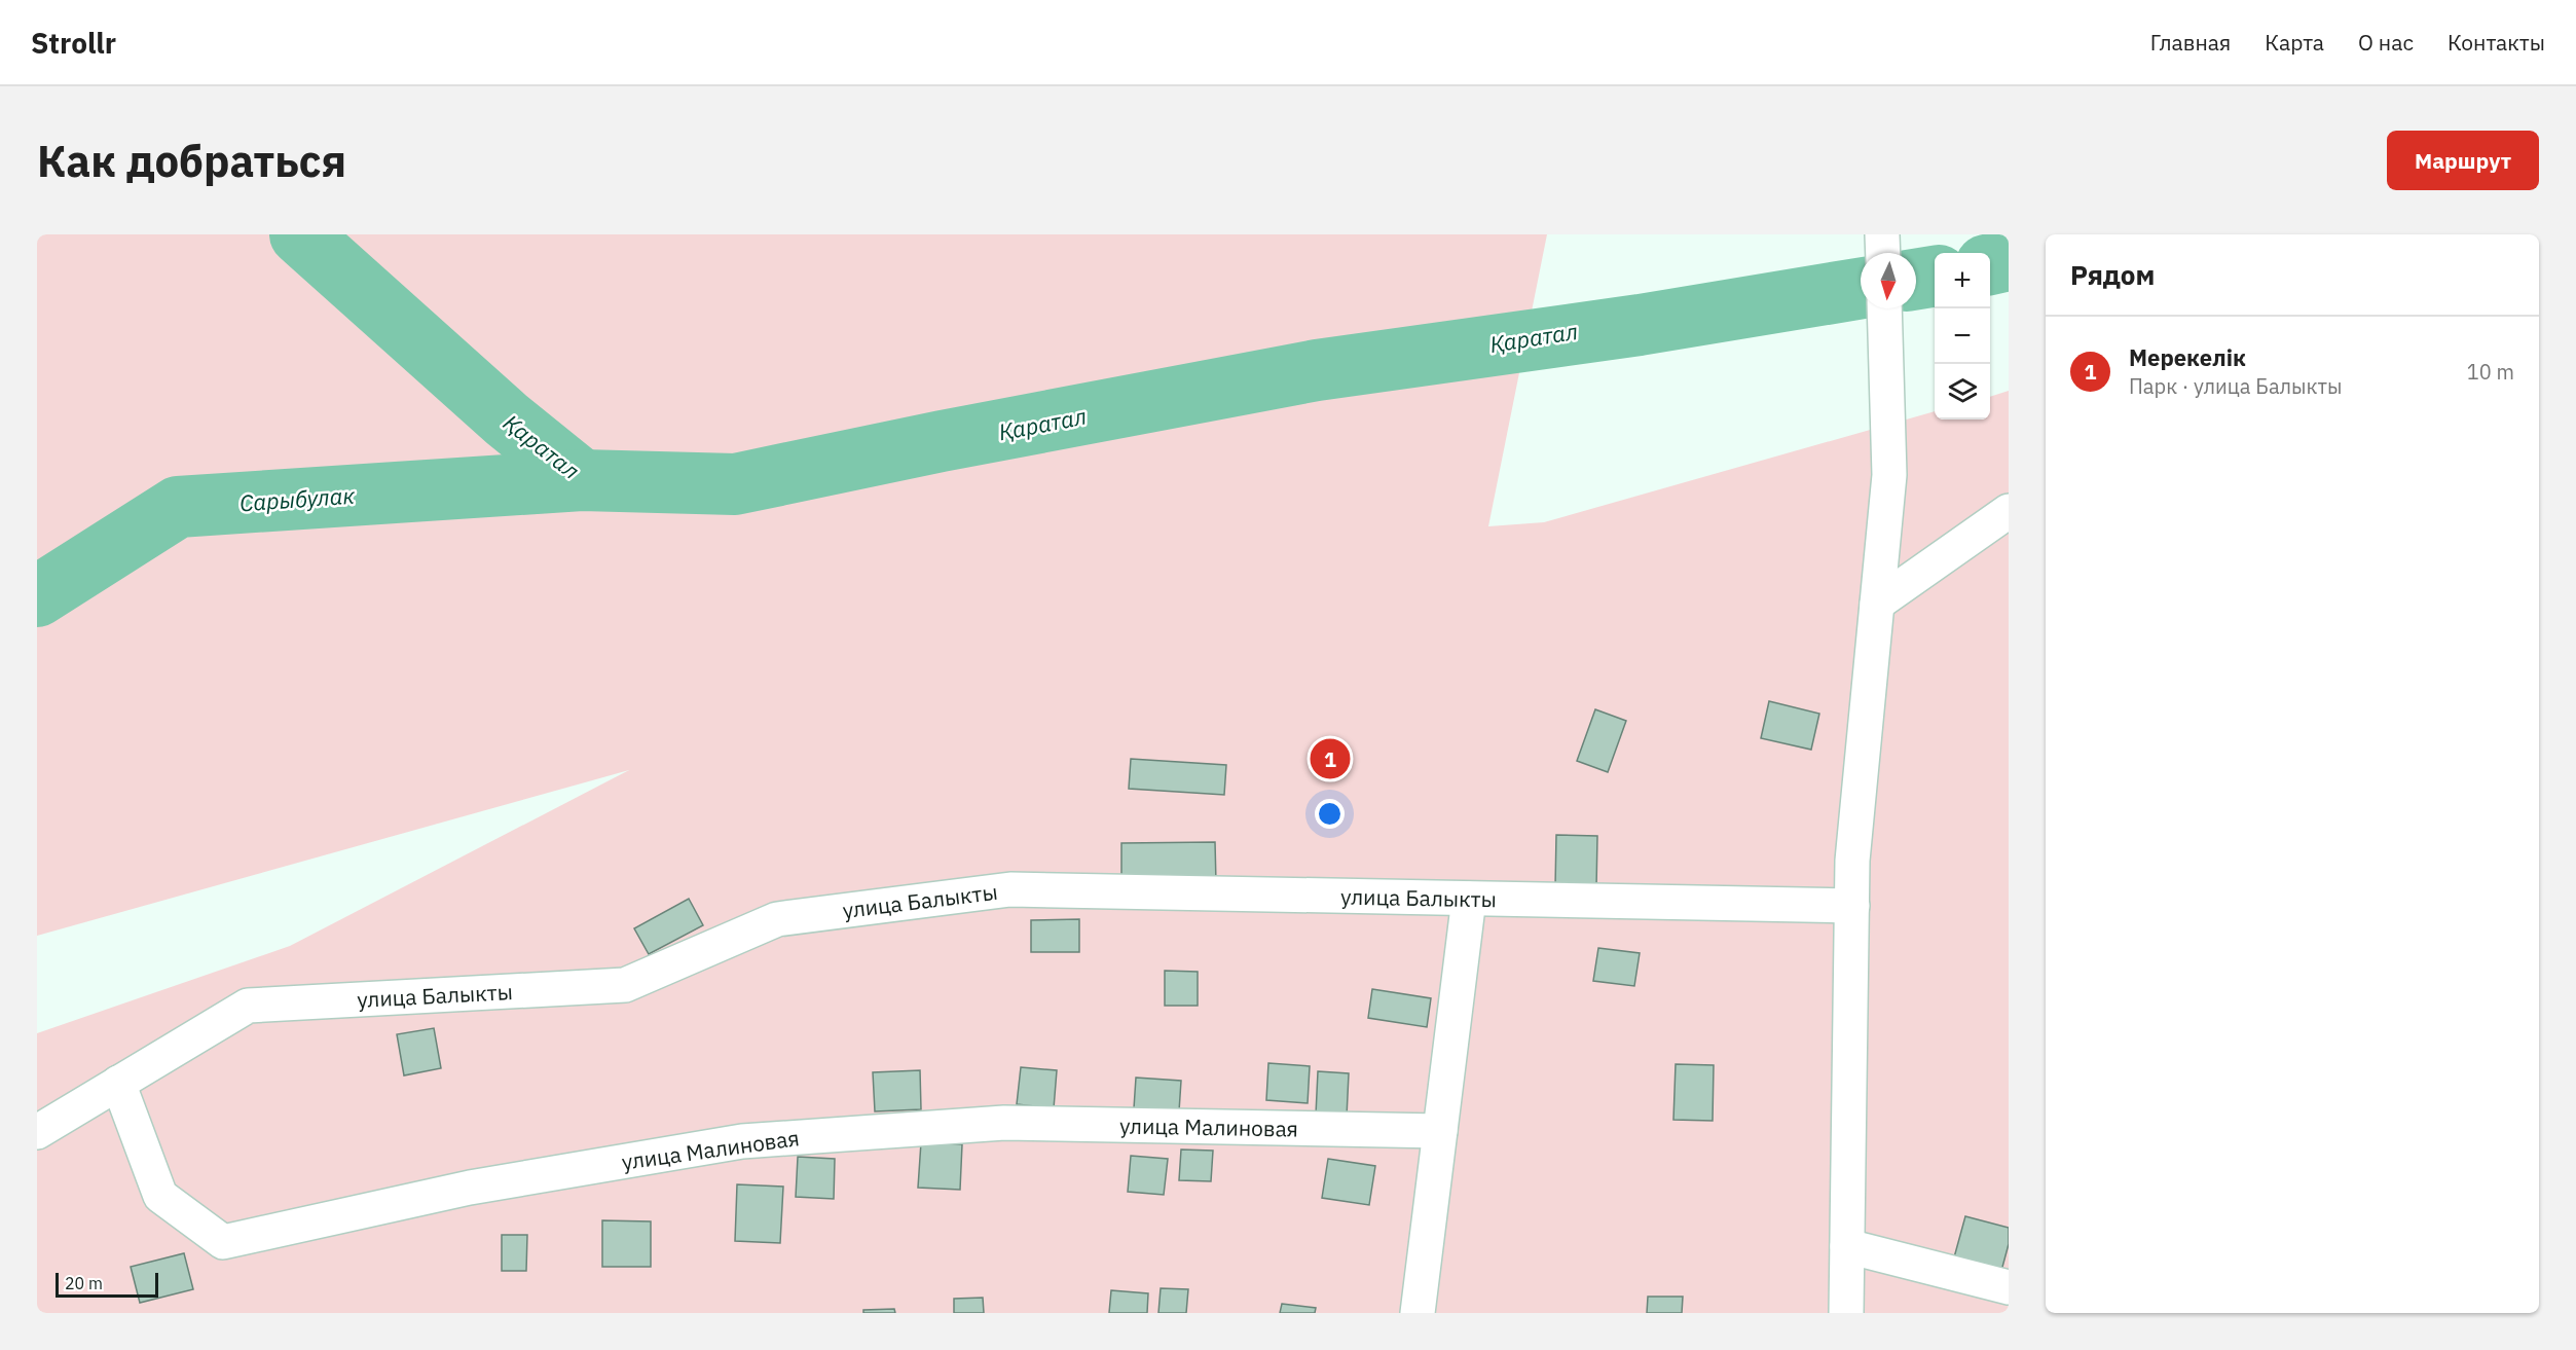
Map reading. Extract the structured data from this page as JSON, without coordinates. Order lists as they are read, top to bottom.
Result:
{
  "streets": {
    "street": ["улица Балыкты", "улица Малиновая"]
  },
  "crossings": [
    ["улица Балыкты", "улица Малиновая"]
  ],
  "water": ["Қаратал", "Сарыбулак"],
  "scale_bar": "20 m",
  "north": "bottom",
  "page": {
    "header": "Strollr",
    "nav": [
      "Главная",
      "Карта",
      "О нас",
      "Контакты"
    ],
    "buttons": "Маршрут",
    "title": "Как добраться",
    "heading": "Рядом",
    "map_buttons": ["+", "−"],
    "list": [
      {
        "mark": "1",
        "name": "Мерекелік",
        "note": "Парк · улица Балыкты",
        "value": "10 m"
      }
    ],
    "pins": "1",
    "scale": "20 m"
  }
}
